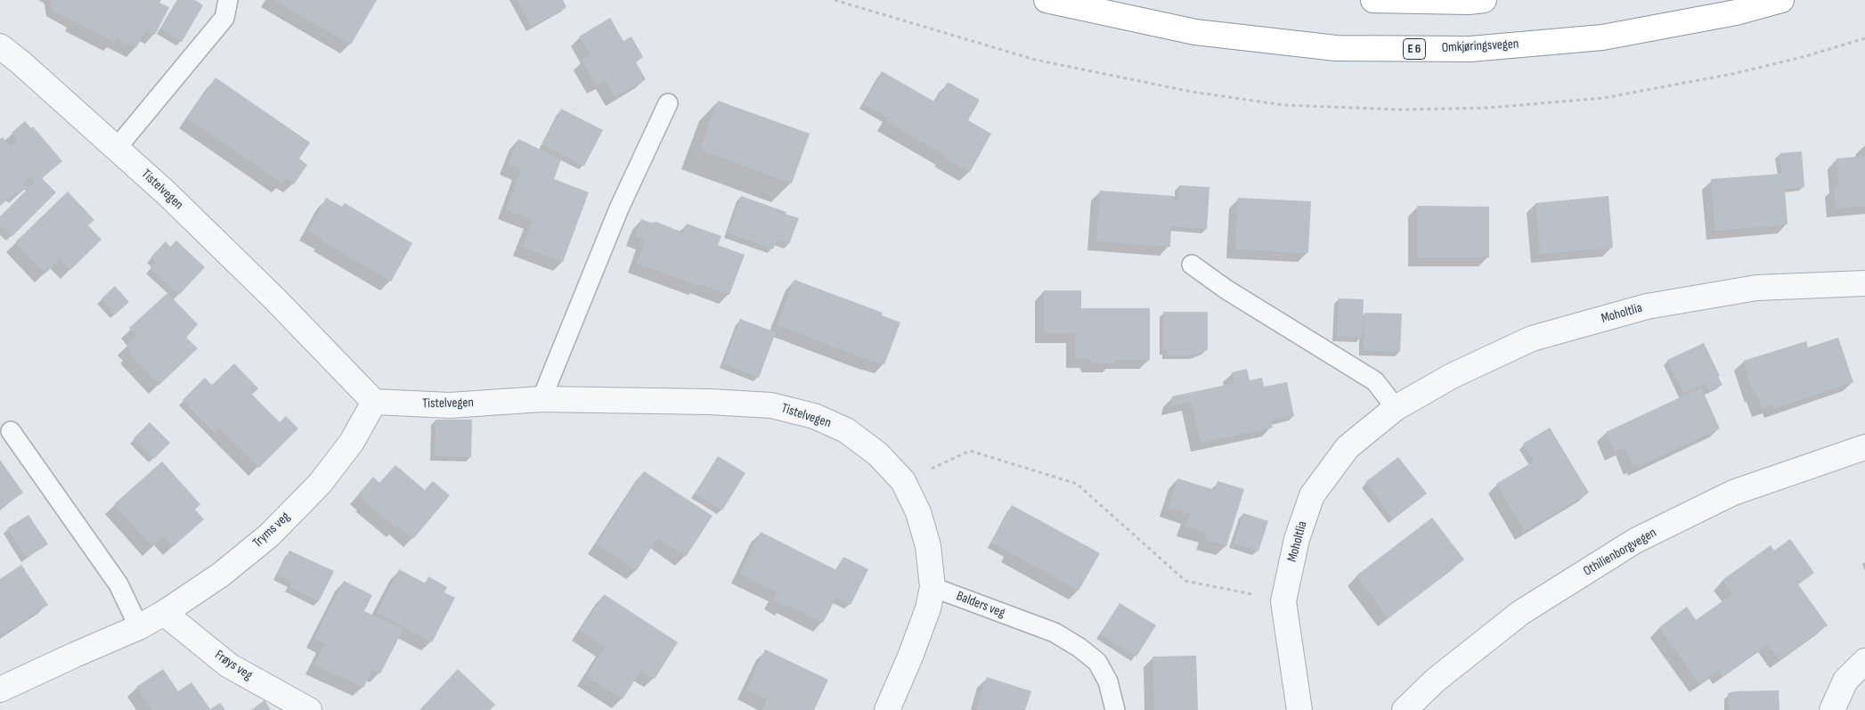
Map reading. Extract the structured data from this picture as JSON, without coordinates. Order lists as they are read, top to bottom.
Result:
{
  "streets": {
    "highway": ["Omkjøringsvegen", "E 6"],
    "street": [
      "Tistelvegen",
      "Moholtlia",
      "Tryms veg",
      "Othilienborgvegen",
      "Frøys veg"
    ],
    "lane": ["Balders veg"]
  },
  "crossings": [
    ["Tistelvegen", "Tryms veg"],
    ["Tistelvegen", "Balders veg"],
    ["Tryms veg", "Frøys veg"]
  ]
}
